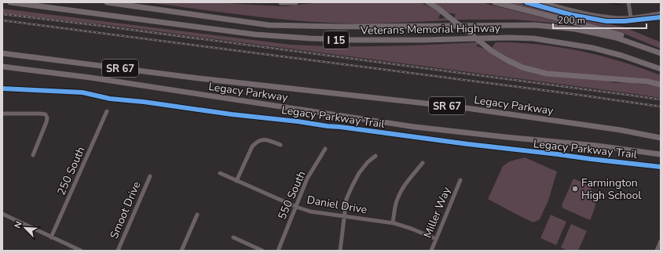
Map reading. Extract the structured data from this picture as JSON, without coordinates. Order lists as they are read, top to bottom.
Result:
{
  "streets": {
    "highway": [
      "Veterans Memorial Highway",
      "I 15",
      "SR 67",
      "Legacy Parkway"
    ],
    "street": [
      "250 South",
      "550 South",
      "Daniel Drive",
      "Smoot Drive",
      "Miller Way"
    ],
    "cycle path": ["Legacy Parkway Trail"]
  },
  "crossings": [
    ["550 South", "Daniel Drive"],
    ["Daniel Drive", "Miller Way"]
  ],
  "places": ["Farmington High School"],
  "scale_bar": "200 m",
  "north": "top left"
}
